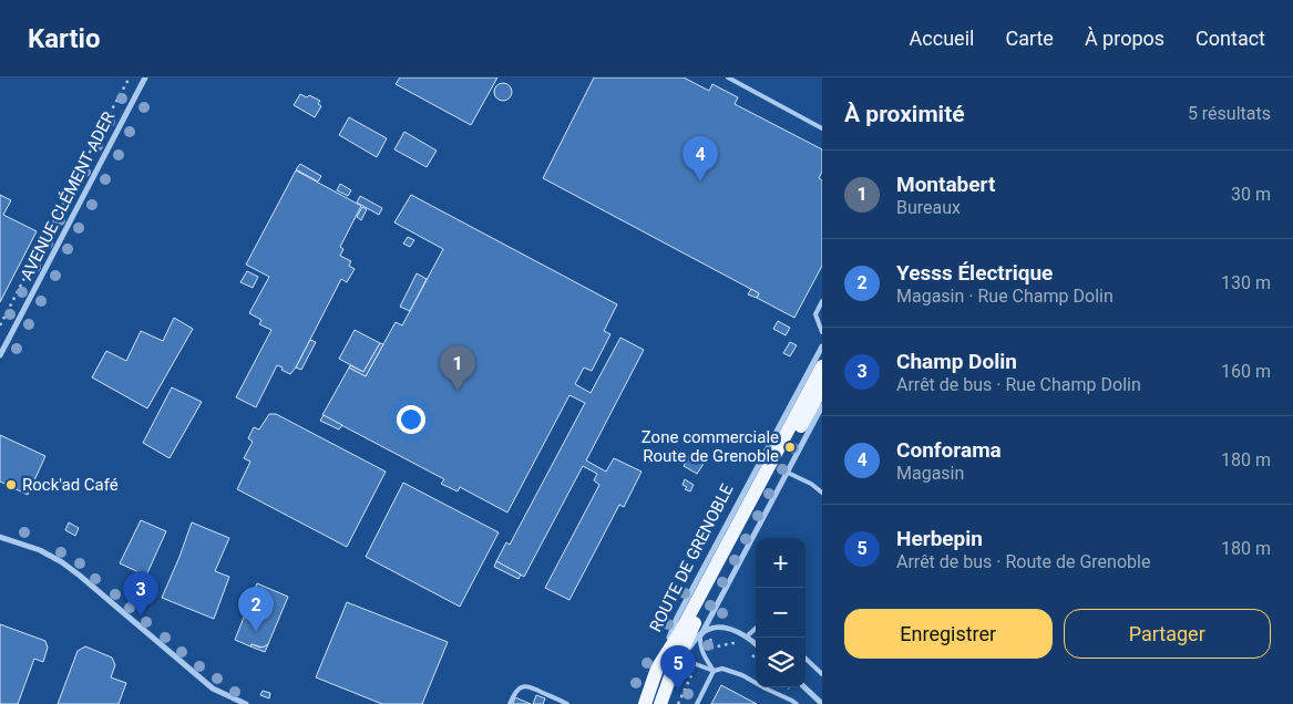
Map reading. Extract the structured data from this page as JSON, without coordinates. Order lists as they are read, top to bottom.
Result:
{
  "streets": {
    "main road": ["ROUTE DE GRENOBLE"],
    "street": ["AVENUE CLÉMENT ADER"]
  },
  "places": ["Zone commerciale Route de Grenoble", "Rock'ad Café"],
  "page": {
    "header": "Kartio",
    "nav": [
      "Accueil",
      "Carte",
      "À propos",
      "Contact"
    ],
    "heading": ["À proximité", "5 résultats"],
    "pins": [
      "4",
      "1",
      "3",
      "2",
      "5"
    ],
    "list": [
      {
        "mark": "1",
        "name": "Montabert",
        "note": "Bureaux",
        "value": "30 m"
      },
      {
        "mark": "2",
        "name": "Yesss Électrique",
        "note": "Magasin · Rue Champ Dolin",
        "value": "130 m"
      },
      {
        "mark": "3",
        "name": "Champ Dolin",
        "note": "Arrêt de bus · Rue Champ Dolin",
        "value": "160 m"
      },
      {
        "mark": "4",
        "name": "Conforama",
        "note": "Magasin",
        "value": "180 m"
      },
      {
        "mark": "5",
        "name": "Herbepin",
        "note": "Arrêt de bus · Route de Grenoble",
        "value": "180 m"
      }
    ],
    "map_buttons": ["+", "−"],
    "buttons": ["Enregistrer", "Partager"]
  }
}
